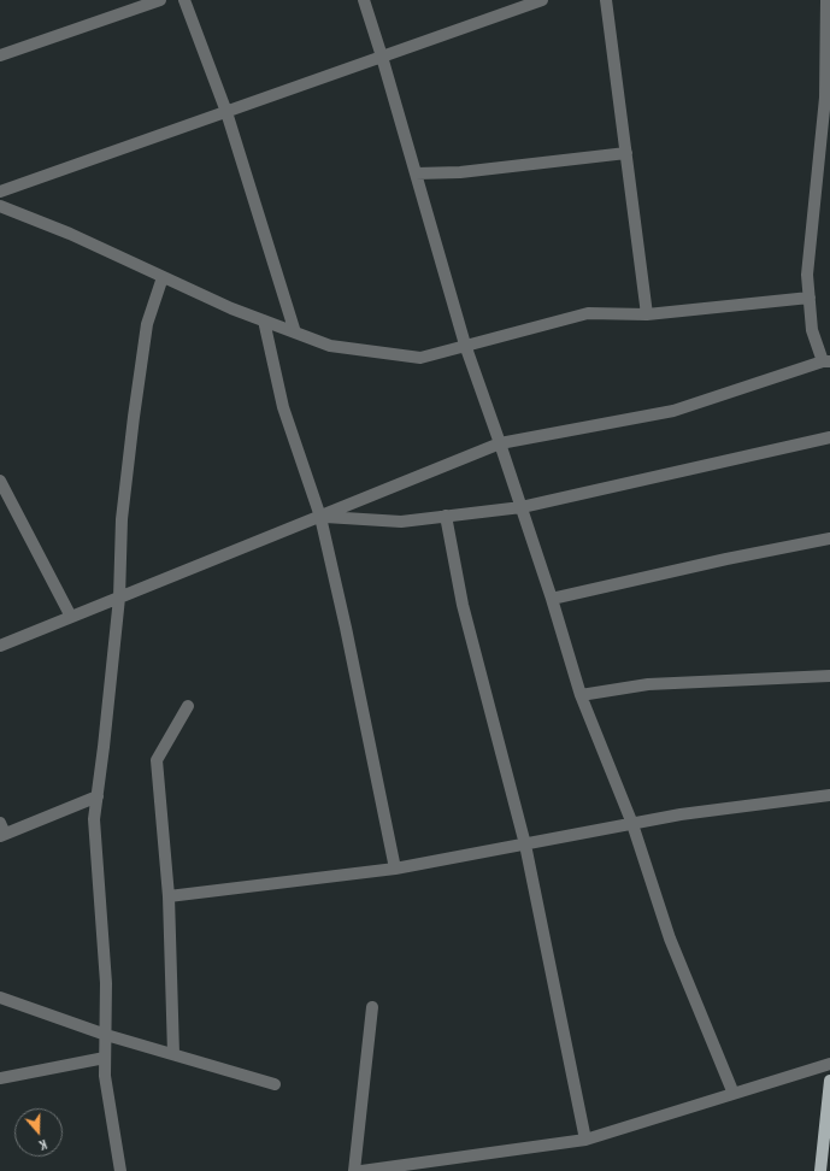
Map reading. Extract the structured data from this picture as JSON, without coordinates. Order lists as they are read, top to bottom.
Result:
{
  "north": "bottom"
}
